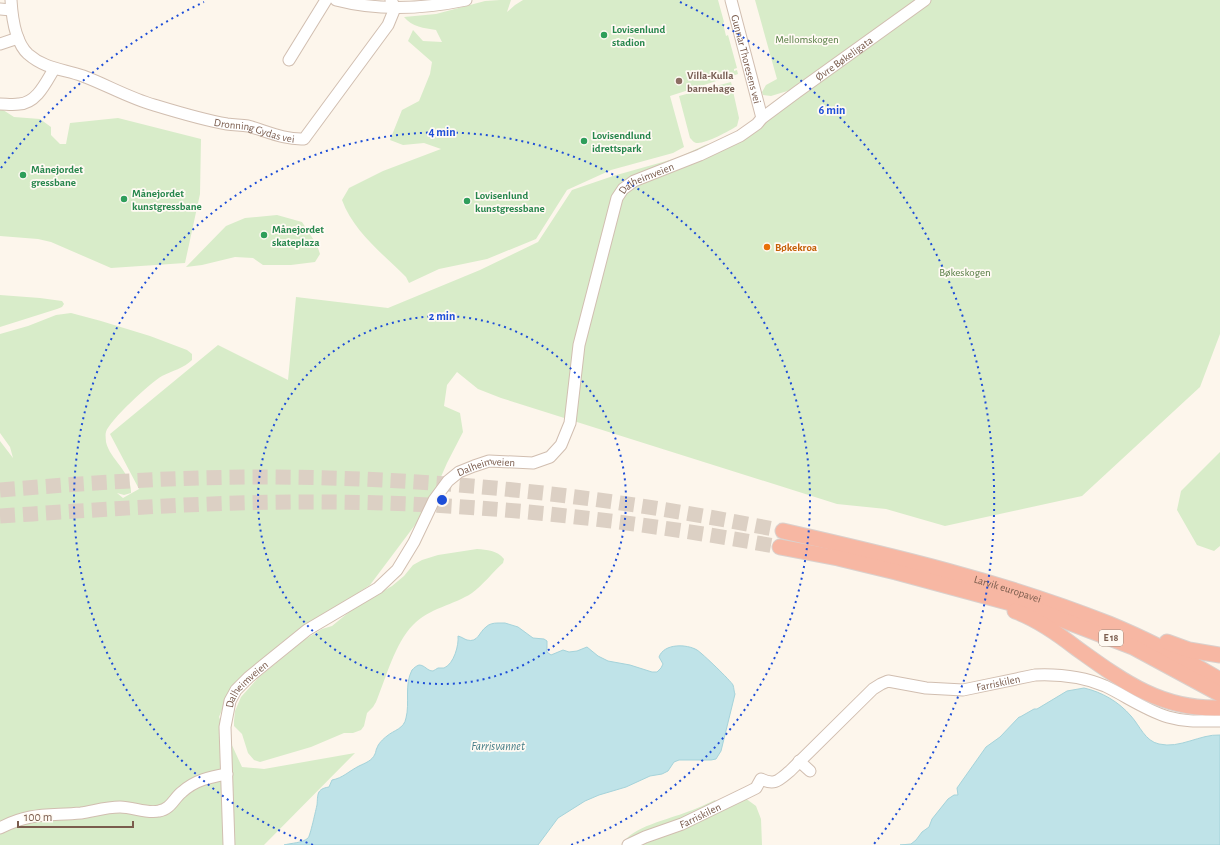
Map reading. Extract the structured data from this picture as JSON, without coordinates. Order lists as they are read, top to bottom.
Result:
{
  "streets": {
    "highway": ["Larvik europavei", "E 18"],
    "street": [
      "Øvre Bøkeligata",
      "Gunnar Thoresens vei",
      "Dronning Gydas vei",
      "Dalheimveien",
      "Farriskilen"
    ]
  },
  "crossings": [
    ["Øvre Bøkeligata", "Gunnar Thoresens vei"],
    ["Øvre Bøkeligata", "Dalheimveien"],
    ["Gunnar Thoresens vei", "Dalheimveien"],
    ["Larvik europavei", "E 18"]
  ],
  "water": ["Farrisvannet"],
  "parks": ["Mellomskogen", "Bøkeskogen"],
  "places": [
    "Lovisenlund stadion",
    "Villa-Kulla barnehage",
    "Lovisendlund idrettspark",
    "Månejordet gressbane",
    "Månejordet kunstgressbane",
    "Lovisenlund kunstgressbane",
    "Månejordet skateplaza",
    "Bøkekroa"
  ],
  "scale_bar": "100 m",
  "rings": ["6 min", "4 min", "2 min"]
}
